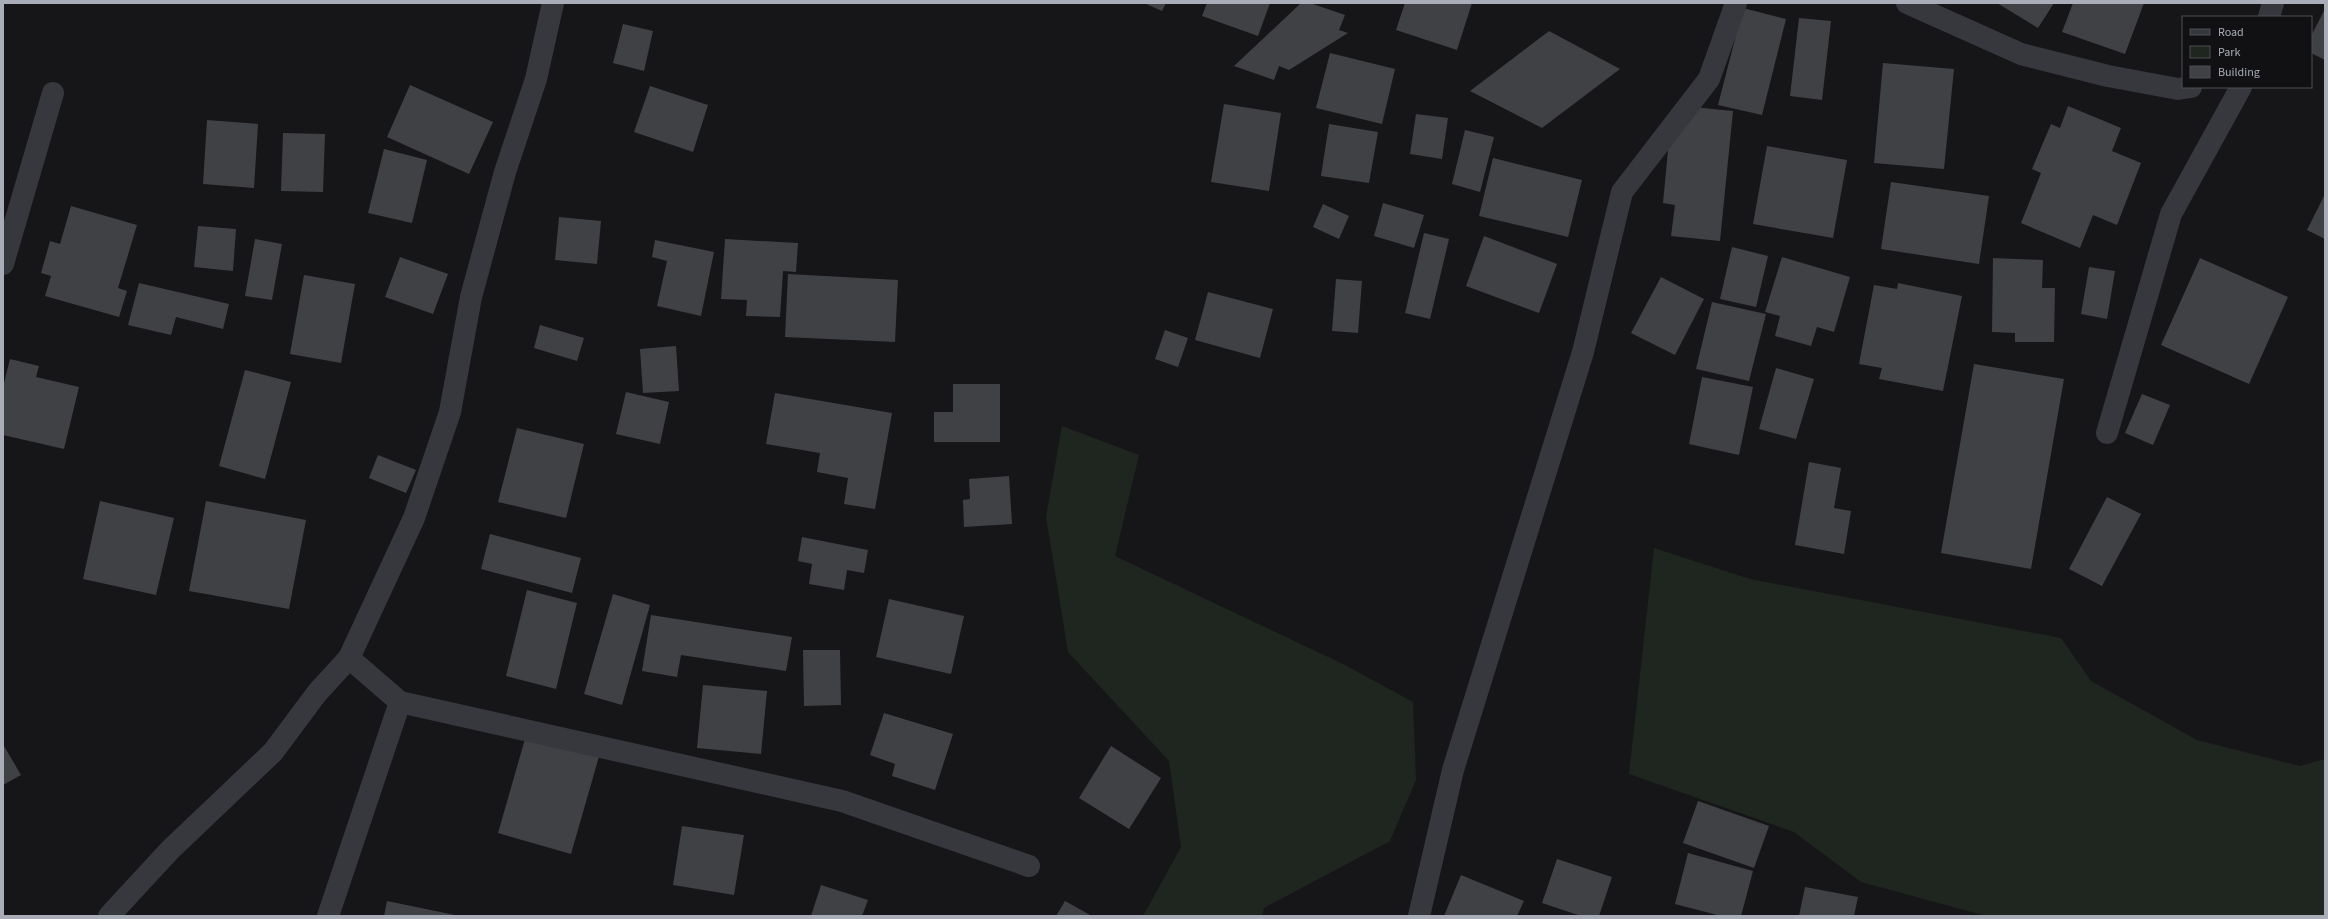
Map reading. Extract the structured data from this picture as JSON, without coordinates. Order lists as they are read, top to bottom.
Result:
{
  "legend": ["Road", "Park", "Building"]
}
